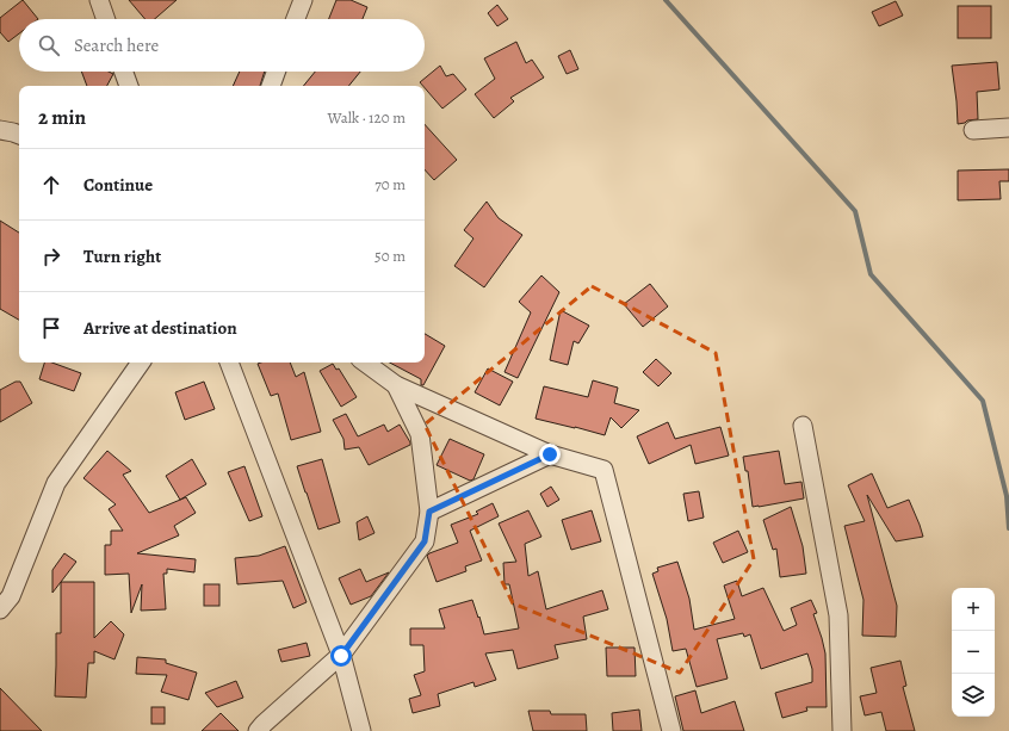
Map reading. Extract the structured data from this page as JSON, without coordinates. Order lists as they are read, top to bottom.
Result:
{
  "page": {
    "search": "Search here",
    "heading": ["2 min", "Walk · 120 m"],
    "list": [
      ["Continue", "70 m"],
      ["Turn right", "50 m"],
      "Arrive at destination"
    ],
    "map_buttons": ["+", "−"]
  }
}
